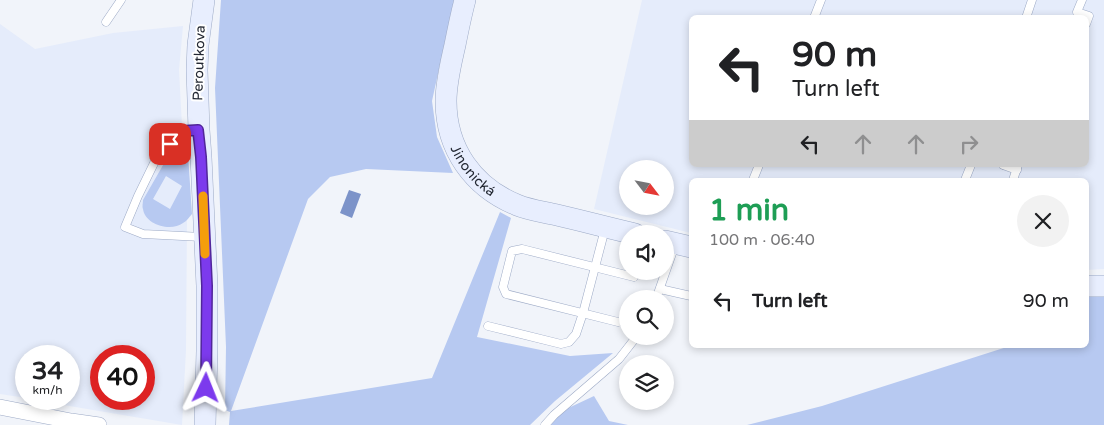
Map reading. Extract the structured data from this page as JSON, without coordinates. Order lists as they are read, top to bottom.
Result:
{
  "streets": {
    "street": ["Peroutkova", "Jinonická"]
  },
  "north": "bottom right",
  "page": {
    "turn": ["90 m", "Turn left"],
    "heading": ["1 min", "100 m · 06:40"],
    "list": [
      {
        "name": "Turn left",
        "value": "90 m"
      }
    ],
    "speed": "34 km/h",
    "limit": "40"
  }
}
